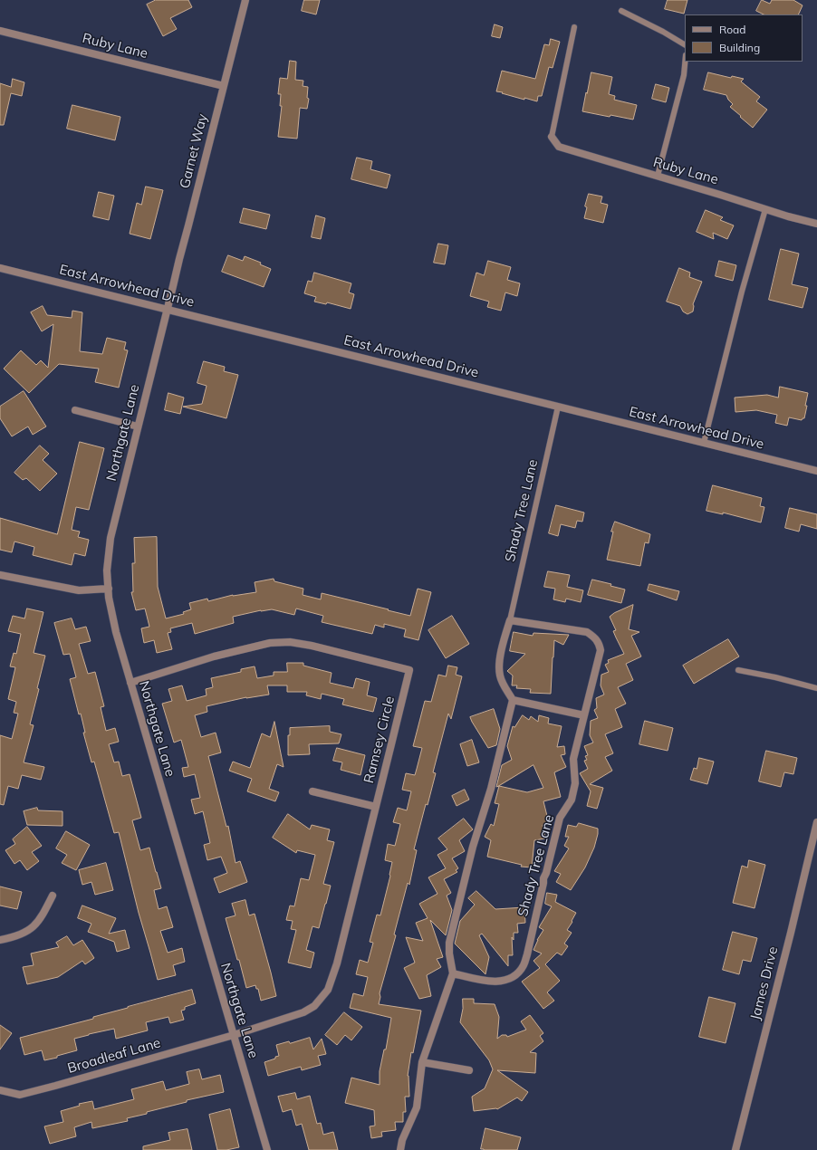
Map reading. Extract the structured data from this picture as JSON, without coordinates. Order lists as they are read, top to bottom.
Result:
{
  "streets": {
    "street": [
      "Ruby Lane",
      "Garnet Way",
      "East Arrowhead Drive",
      "Northgate Lane",
      "Shady Tree Lane",
      "Ramsey Circle",
      "James Drive",
      "Broadleaf Lane"
    ]
  },
  "crossings": [
    ["Ruby Lane", "Garnet Way"],
    ["Garnet Way", "East Arrowhead Drive"],
    ["Garnet Way", "Northgate Lane"],
    ["East Arrowhead Drive", "Northgate Lane"],
    ["East Arrowhead Drive", "Shady Tree Lane"],
    ["Northgate Lane", "Ramsey Circle"],
    ["Northgate Lane", "Broadleaf Lane"],
    ["Ramsey Circle", "Broadleaf Lane"]
  ],
  "legend": ["Road", "Building"]
}
